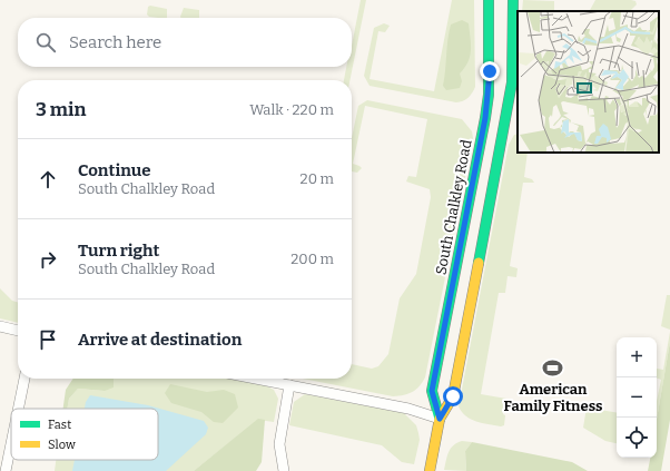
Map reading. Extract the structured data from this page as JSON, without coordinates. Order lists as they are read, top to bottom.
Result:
{
  "streets": {
    "street": ["South Chalkley Road"]
  },
  "places": {
    "sports": ["American Family Fitness"]
  },
  "legend": ["Fast", "Slow"],
  "page": {
    "search": "Search here",
    "heading": ["3 min", "Walk · 220 m"],
    "list": [
      ["Continue", "South Chalkley Road", "20 m"],
      ["Turn right", "South Chalkley Road", "200 m"],
      "Arrive at destination"
    ],
    "map_buttons": ["+", "−"]
  }
}
